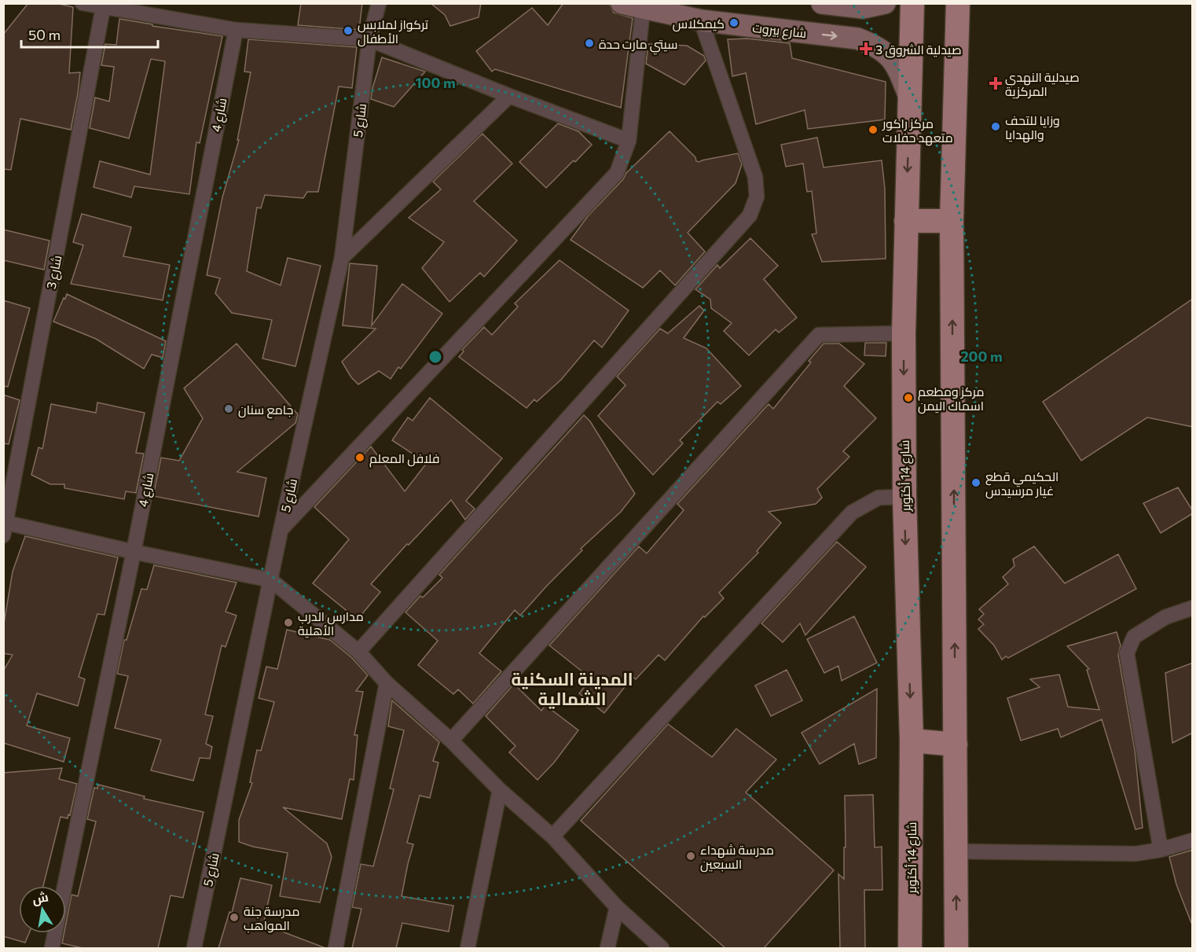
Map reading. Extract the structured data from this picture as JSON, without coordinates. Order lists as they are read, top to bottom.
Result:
{
  "streets": {
    "main road": ["شارع بيروت", "شارع 14 أكتوبر"],
    "street": ["شارع 4", "شارع 5", "شارع 3"]
  },
  "crossings": [
    ["شارع بيروت", "شارع 14 أكتوبر"]
  ],
  "one_way": ["شارع بيروت"],
  "districts": ["المدينة السكنية الشمالية"],
  "places": {
    "other": [
      "كيمكلاس",
      "تركواز لملابس الأطفال",
      "سيتي مارت حدة",
      "وزايا للتحف والهدايا",
      "مركز راكور متعهد حفلات",
      "مركز ومطعم اسماك اليمن",
      "جامع سنان",
      "فلافل المعلم",
      "الحكيمي قطع غيار مرسيدس",
      "مدارس الدرب الأهلية",
      "مدرسة شهداء السبعين",
      "مدرسة جنة المواهب"
    ],
    "health": ["صيدلية الشروق 3", "صيدلية النهدي المركزية"]
  },
  "scale_bar": "50 m",
  "north": "top",
  "rings": ["100 m", "200 m"]
}
